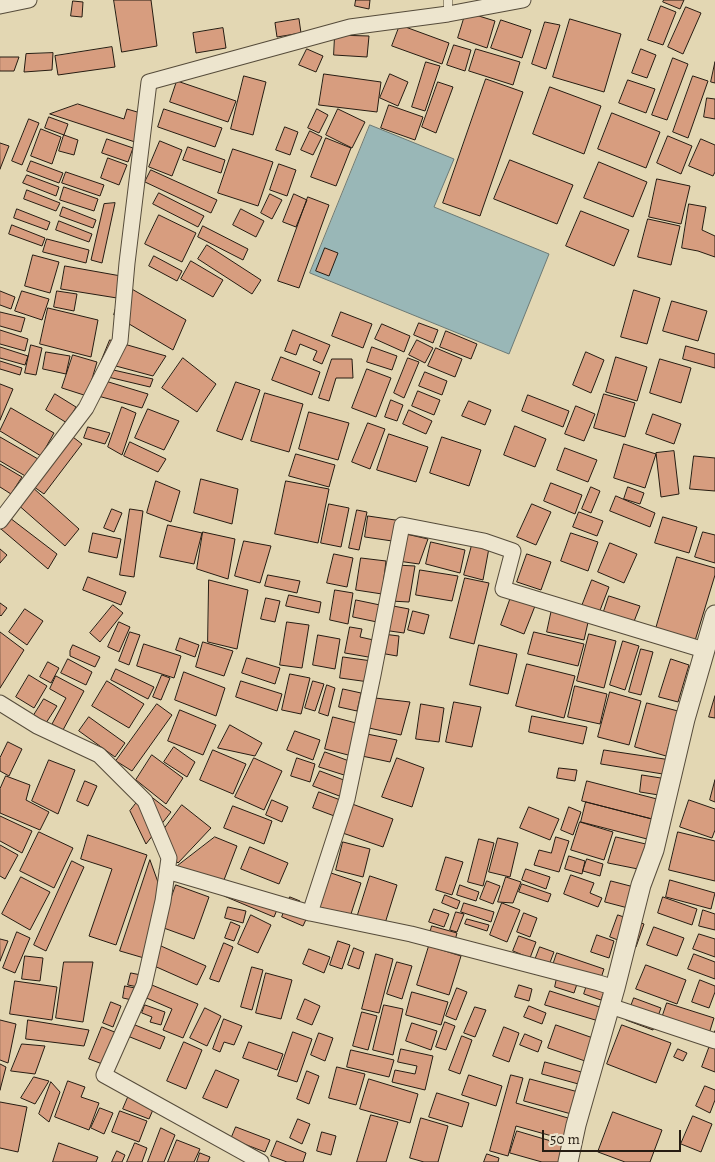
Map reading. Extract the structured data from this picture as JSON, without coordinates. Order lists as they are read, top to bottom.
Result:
{
  "scale_bar": "50 m"
}
